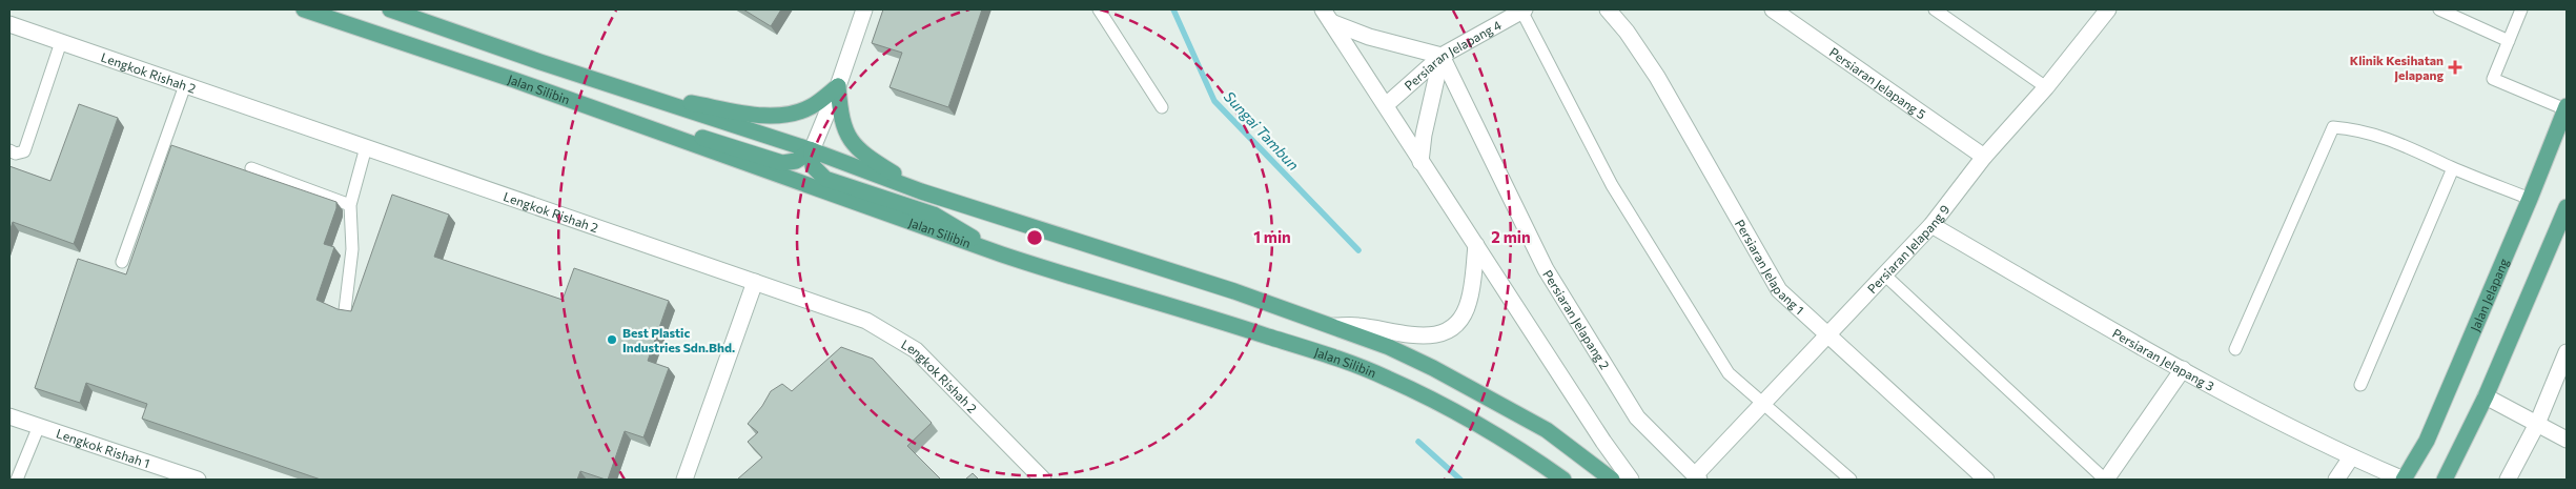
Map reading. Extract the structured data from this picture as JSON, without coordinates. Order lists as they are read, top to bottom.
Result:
{
  "streets": {
    "main road": ["Jalan Silibin", "Jalan Jelapang"],
    "street": [
      "Persiaran Jelapang 4",
      "Lengkok Rishah 2",
      "Persiaran Jelapang 5",
      "Persiaran Jelapang 9",
      "Persiaran Jelapang 1",
      "Persiaran Jelapang 2",
      "Persiaran Jelapang 3",
      "Lengkok Rishah 1"
    ]
  },
  "crossings": [
    ["Persiaran Jelapang 4", "Persiaran Jelapang 2"],
    ["Persiaran Jelapang 5", "Persiaran Jelapang 9"],
    ["Persiaran Jelapang 9", "Persiaran Jelapang 1"],
    ["Persiaran Jelapang 9", "Persiaran Jelapang 2"],
    ["Persiaran Jelapang 9", "Persiaran Jelapang 3"],
    ["Jalan Jelapang", "Persiaran Jelapang 3"]
  ],
  "water": ["Sungai Tambun"],
  "places": {
    "health": ["Klinik Kesihatan Jelapang"],
    "other": ["Best Plastic Industries Sdn.Bhd."]
  },
  "rings": ["1 min", "2 min"]
}
